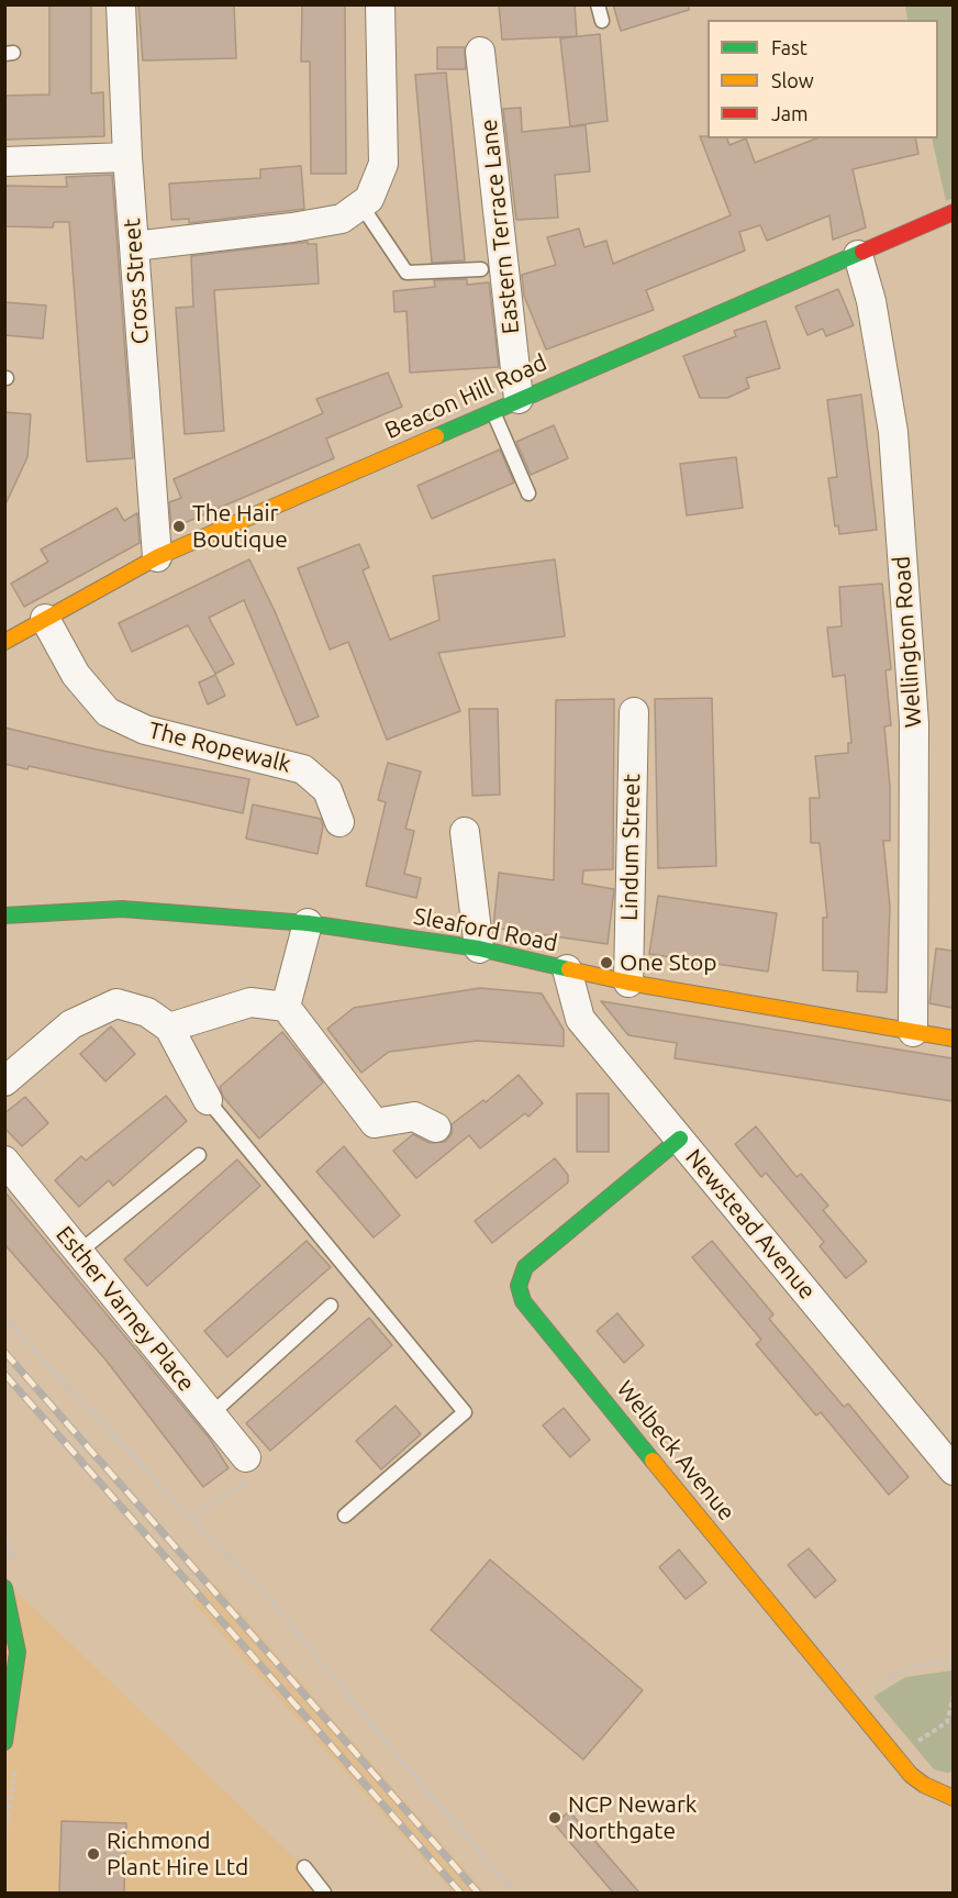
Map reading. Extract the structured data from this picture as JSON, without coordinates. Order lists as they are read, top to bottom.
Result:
{
  "streets": {
    "street": [
      "Eastern Terrace Lane",
      "Cross Street",
      "Beacon Hill Road",
      "Wellington Road",
      "The Ropewalk",
      "Lindum Street",
      "Sleaford Road",
      "Newstead Avenue",
      "Esther Varney Place",
      "Welbeck Avenue"
    ]
  },
  "crossings": [
    ["Eastern Terrace Lane", "Beacon Hill Road"],
    ["Cross Street", "Beacon Hill Road"],
    ["Beacon Hill Road", "Wellington Road"],
    ["Beacon Hill Road", "The Ropewalk"],
    ["Wellington Road", "Sleaford Road"],
    ["Lindum Street", "Sleaford Road"],
    ["Sleaford Road", "Newstead Avenue"],
    ["Newstead Avenue", "Welbeck Avenue"]
  ],
  "places": [
    "The Hair Boutique",
    "One Stop",
    "NCP Newark Northgate",
    "Richmond Plant Hire Ltd"
  ],
  "legend": ["Fast", "Slow", "Jam"]
}
